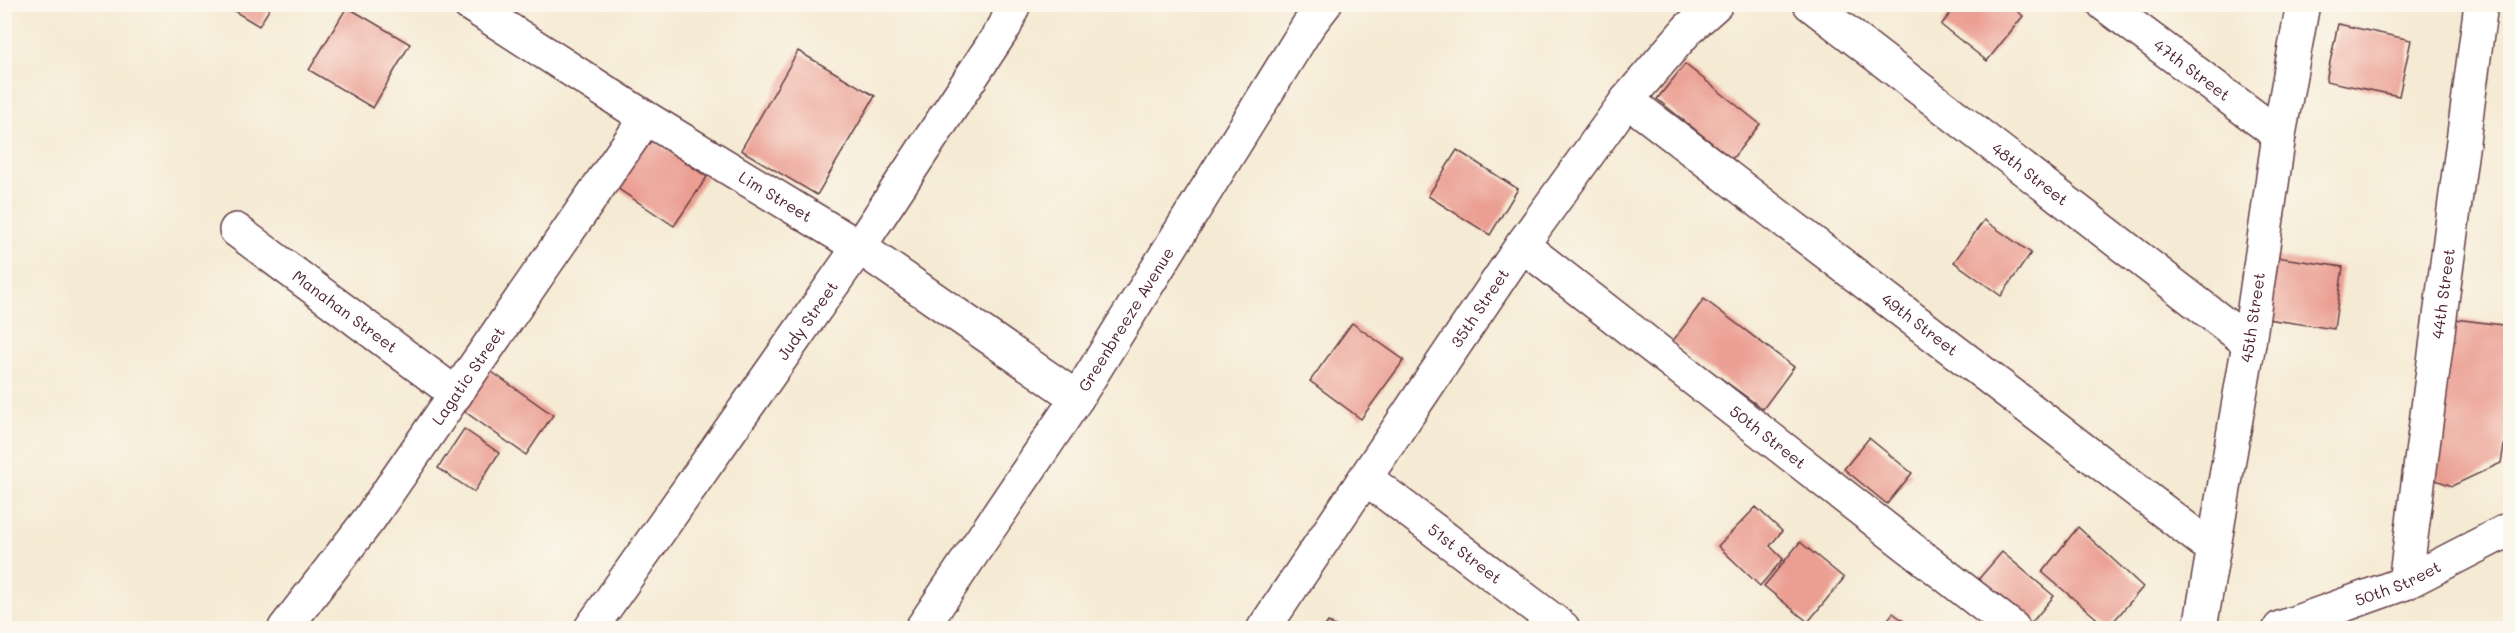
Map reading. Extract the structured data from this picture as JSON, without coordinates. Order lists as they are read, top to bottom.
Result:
{
  "streets": {
    "street": [
      "47th Street",
      "48th Street",
      "Lim Street",
      "44th Street",
      "35th Street",
      "Manahan Street",
      "45th Street",
      "Greenbreeze Avenue",
      "Judy Street",
      "49th Street",
      "Lagatic Street",
      "50th Street",
      "51st Street"
    ]
  },
  "crossings": [
    ["47th Street", "45th Street"],
    ["48th Street", "45th Street"],
    ["Lim Street", "Greenbreeze Avenue"],
    ["Lim Street", "Judy Street"],
    ["Lim Street", "Lagatic Street"],
    ["44th Street", "50th Street"],
    ["35th Street", "49th Street"],
    ["35th Street", "50th Street"],
    ["35th Street", "51st Street"],
    ["Manahan Street", "Lagatic Street"],
    ["45th Street", "49th Street"]
  ]
}
